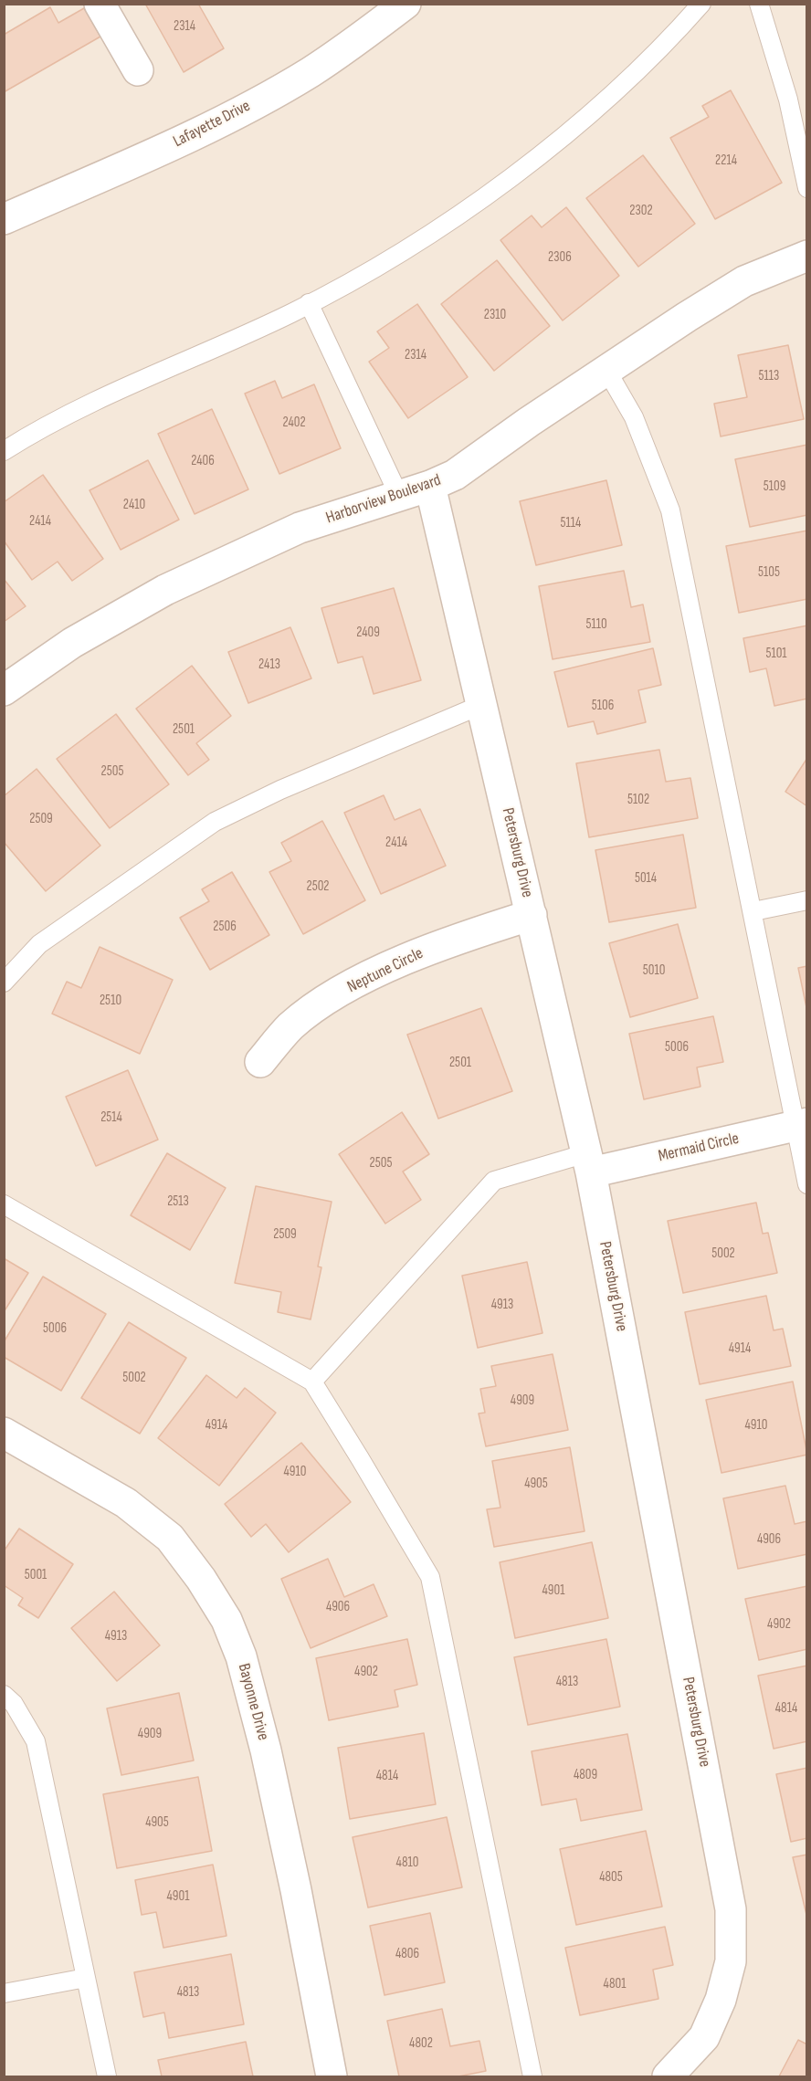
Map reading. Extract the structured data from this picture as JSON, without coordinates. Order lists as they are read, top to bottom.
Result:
{
  "streets": {
    "street": [
      "Lafayette Drive",
      "Harborview Boulevard",
      "Petersburg Drive",
      "Neptune Circle",
      "Mermaid Circle",
      "Bayonne Drive"
    ]
  },
  "crossings": [
    ["Harborview Boulevard", "Petersburg Drive"],
    ["Petersburg Drive", "Neptune Circle"],
    ["Petersburg Drive", "Mermaid Circle"]
  ],
  "house_numbers": [
    "2314",
    "2214",
    "2302",
    "2306",
    "2310",
    "2314",
    "5113",
    "2402",
    "2406",
    "5109",
    "2410",
    "2414",
    "5114",
    "5105",
    "5110",
    "2409",
    "5101",
    "2413",
    "5106",
    "2501",
    "2505",
    "5102",
    "2509",
    "2414",
    "5014",
    "2502",
    "2506",
    "5010",
    "2510",
    "5006",
    "2501",
    "2514",
    "2505",
    "2513",
    "2509",
    "5002",
    "4913",
    "5006",
    "4914",
    "5002",
    "4909",
    "4914",
    "4910",
    "4910",
    "4905",
    "4906",
    "5001",
    "4901",
    "4906",
    "4902",
    "4913",
    "4902",
    "4813",
    "4814",
    "4909",
    "4809",
    "4814",
    "4905",
    "4810",
    "4805",
    "4901",
    "4806",
    "4801",
    "4813",
    "4802"
  ]
}
